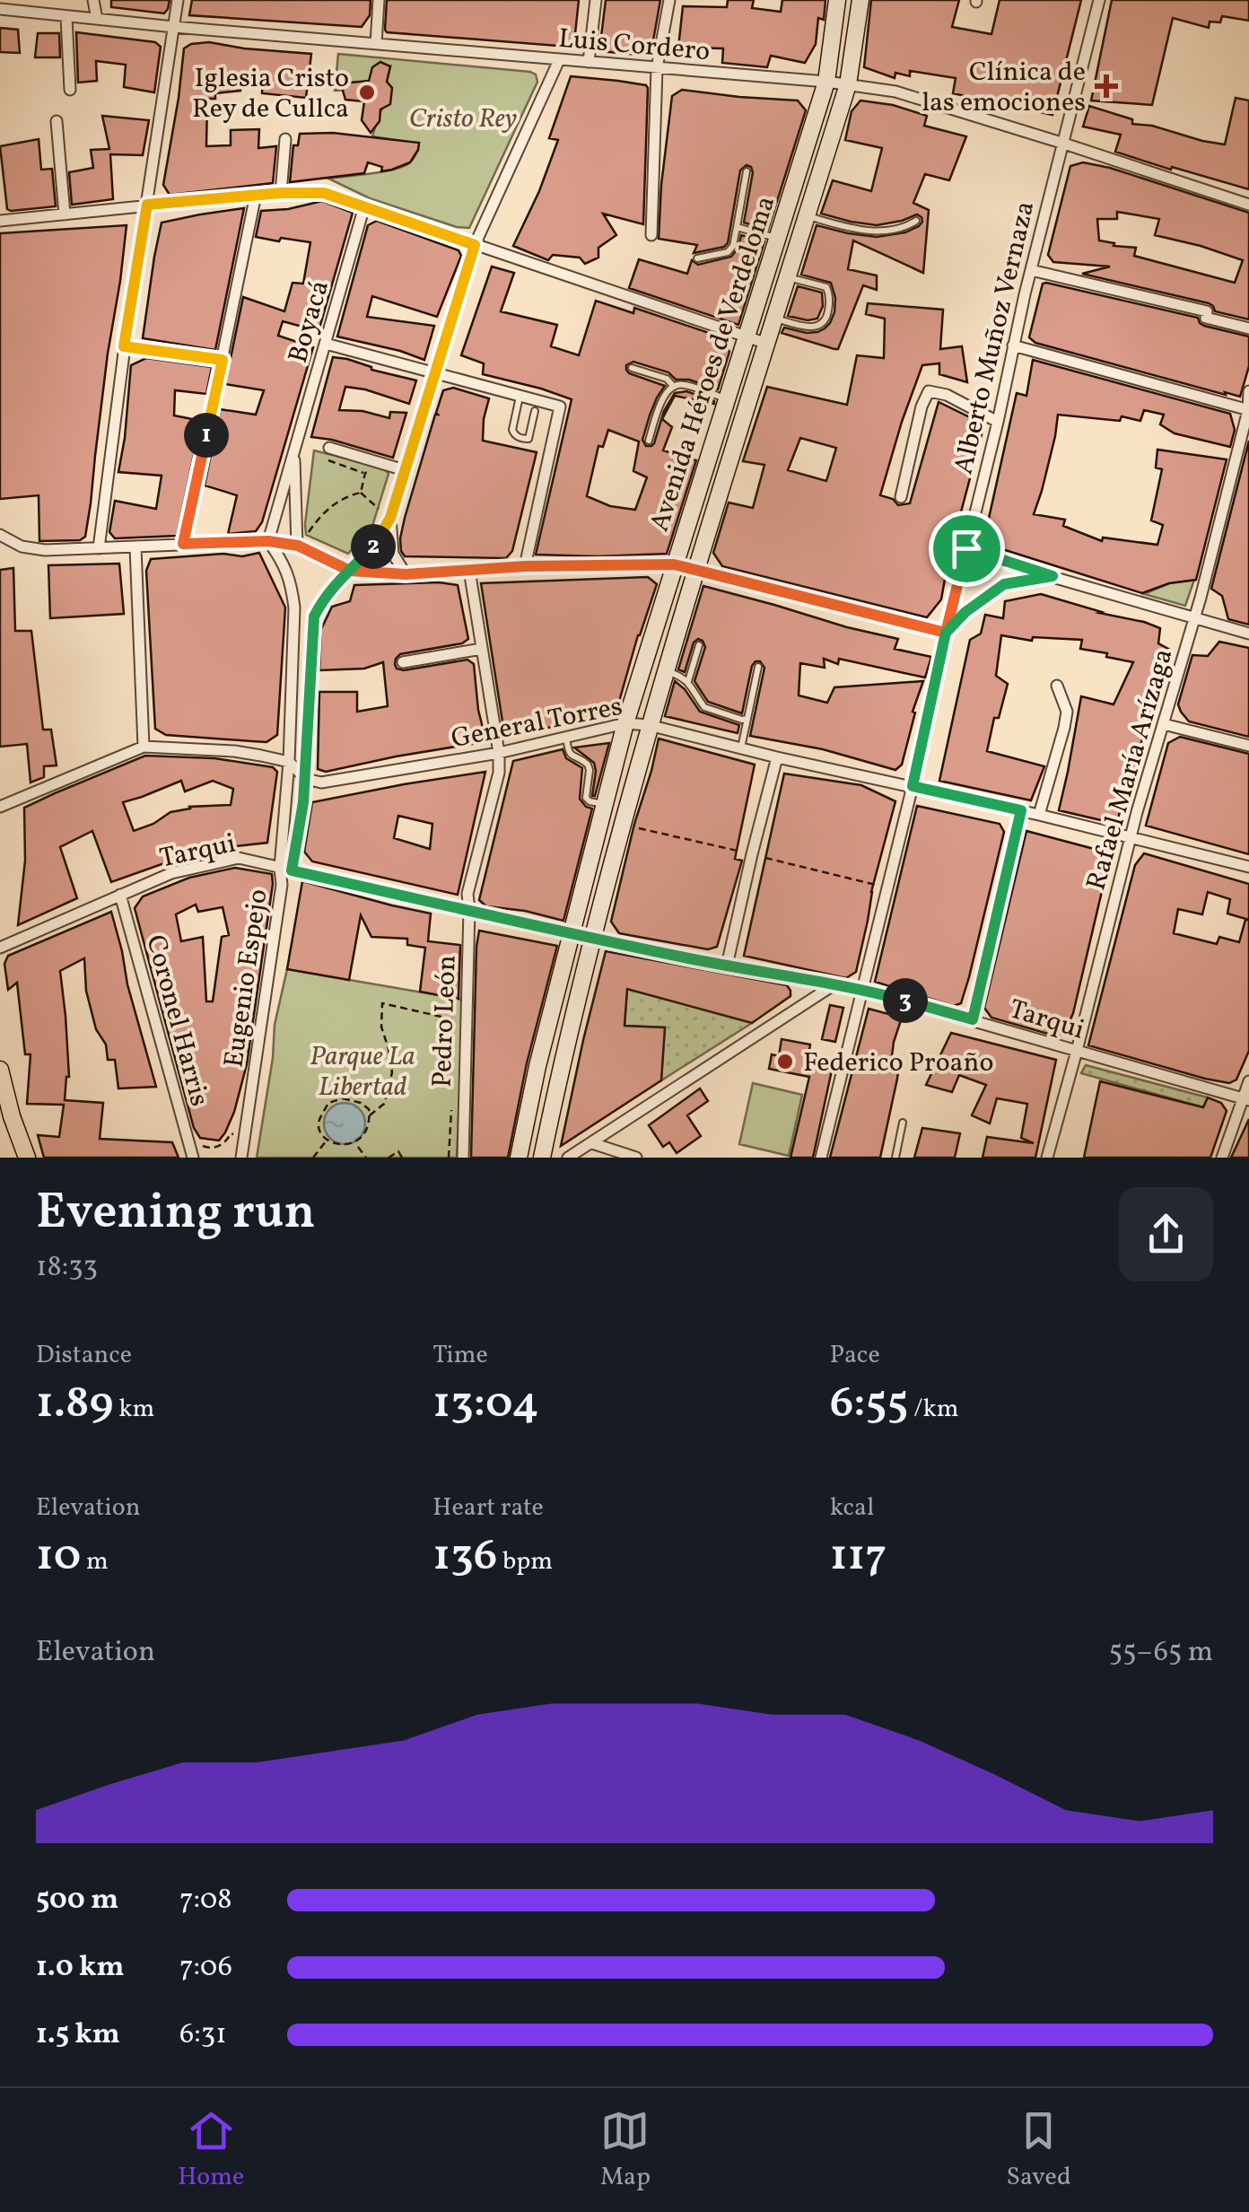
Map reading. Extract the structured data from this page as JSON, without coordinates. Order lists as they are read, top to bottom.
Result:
{
  "streets": {
    "main road": ["Avenida Héroes de Verdeloma"],
    "street": [
      "Luis Cordero",
      "Boyacá",
      "Alberto Muñoz Vernaza",
      "General Torres",
      "Rafael María Arízaga",
      "Tarqui",
      "Eugenio Espejo",
      "Coronel Harris",
      "Pedro León"
    ]
  },
  "crossings": [
    ["Luis Cordero", "Alberto Muñoz Vernaza"],
    ["Luis Cordero", "Avenida Héroes de Verdeloma"],
    ["Luis Cordero", "Eugenio Espejo"],
    ["Boyacá", "Eugenio Espejo"],
    ["Alberto Muñoz Vernaza", "General Torres"],
    ["Alberto Muñoz Vernaza", "Tarqui"],
    ["Avenida Héroes de Verdeloma", "General Torres"],
    ["Avenida Héroes de Verdeloma", "Tarqui"],
    ["General Torres", "Rafael María Arízaga"],
    ["General Torres", "Eugenio Espejo"],
    ["General Torres", "Pedro León"],
    ["Rafael María Arízaga", "Tarqui"],
    ["Tarqui", "Eugenio Espejo"],
    ["Tarqui", "Coronel Harris"],
    ["Tarqui", "Pedro León"]
  ],
  "parks": ["Cristo Rey", "Parque La Libertad"],
  "places": {
    "health": ["Clínica de las emociones"],
    "other": ["Iglesia Cristo Rey de Cullca", "Federico Proaño"]
  },
  "page": {
    "pins": ["1", "2", "3"],
    "heading": ["Evening run", "18:33"],
    "stats": [
      ["Distance", "1.89 km"],
      ["Time", "13:04"],
      ["Pace", "6:55 /km"],
      ["Elevation", "10 m"],
      ["Heart rate", "136 bpm"],
      ["kcal", "117"]
    ],
    "chart": ["Elevation", "55–65 m"],
    "list": [
      {
        "name": "500 m",
        "note": "7:08"
      },
      {
        "name": "1.0 km",
        "note": "7:06"
      },
      {
        "name": "1.5 km",
        "note": "6:31"
      }
    ],
    "tabs": ["Home", "Map", "Saved"]
  }
}
